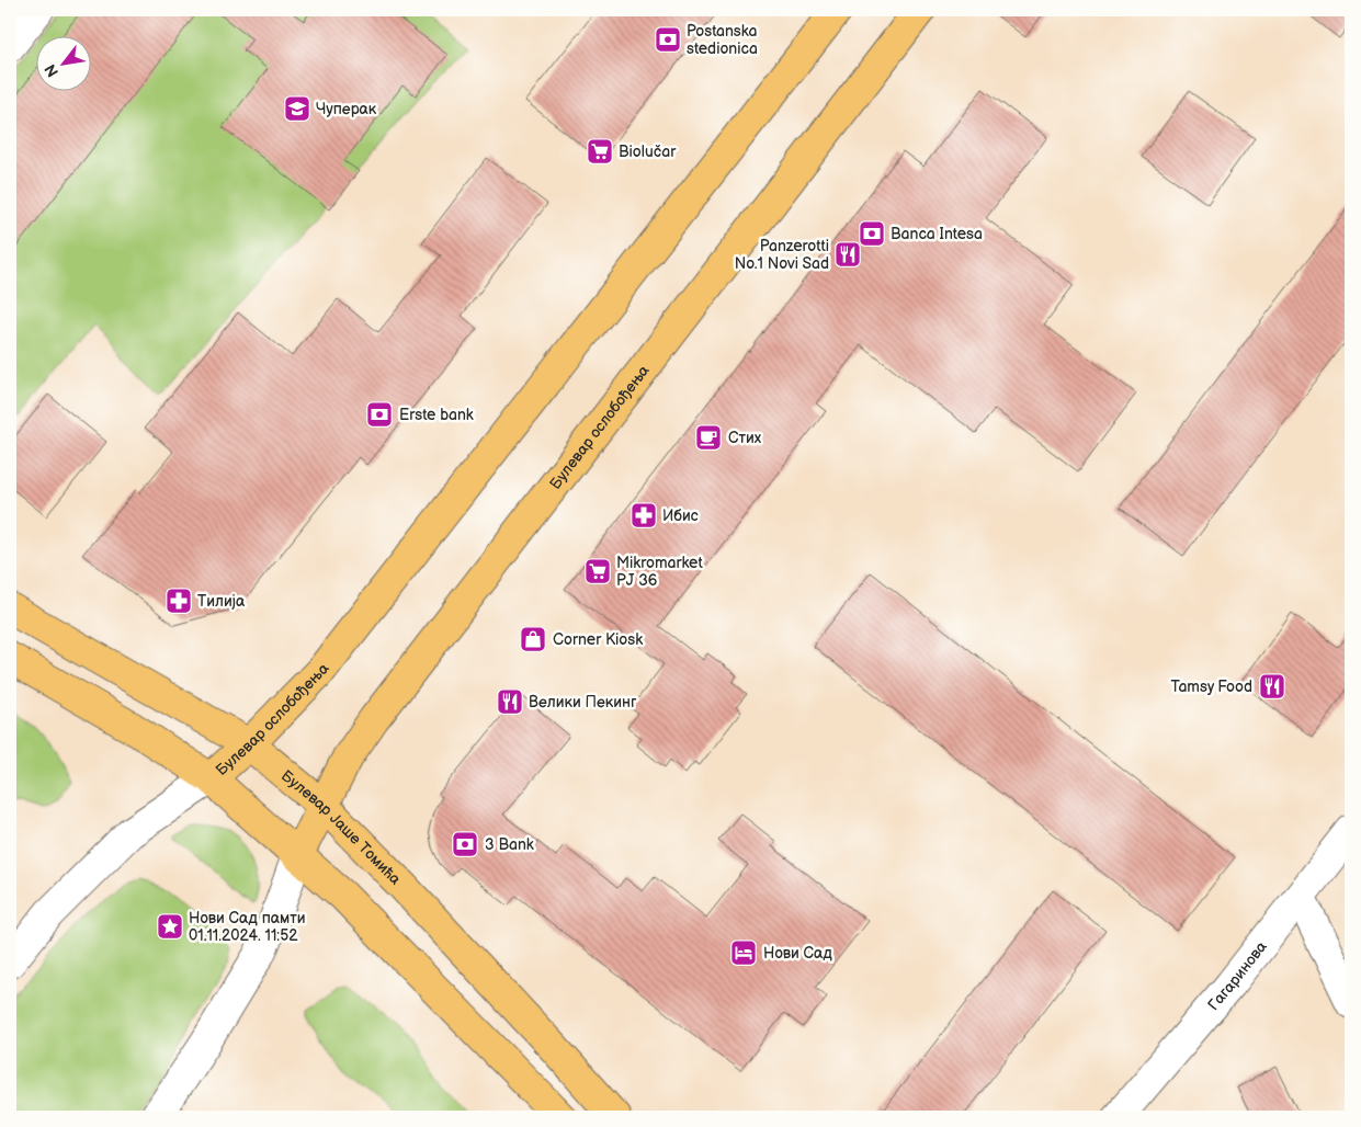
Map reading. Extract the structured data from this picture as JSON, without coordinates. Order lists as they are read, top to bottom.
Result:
{
  "streets": {
    "main road": ["Булевар ослобођења", "Булевар Јаше Томића"],
    "street": ["Гагаринова"]
  },
  "crossings": [
    ["Булевар ослобођења", "Булевар Јаше Томића"]
  ],
  "places": {
    "bank": [
      "Postanska stedionica",
      "Banca Intesa",
      "Erste bank",
      "3 Bank"
    ],
    "school or university": ["Чуперак"],
    "supermarket": ["Biolučar", "Mikromarket PJ 36"],
    "restaurant": ["Panzerotti No.1 Novi Sad", "Tamsy Food", "Велики Пекинг"],
    "cafe": ["Стих"],
    "pharmacy": ["Ибис", "Тилија"],
    "shop": ["Corner Kiosk"],
    "place": ["Нови Сад памти 01.11.2024. 11:52"],
    "hotel": ["Нови Сад"]
  },
  "north": "bottom left"
}
